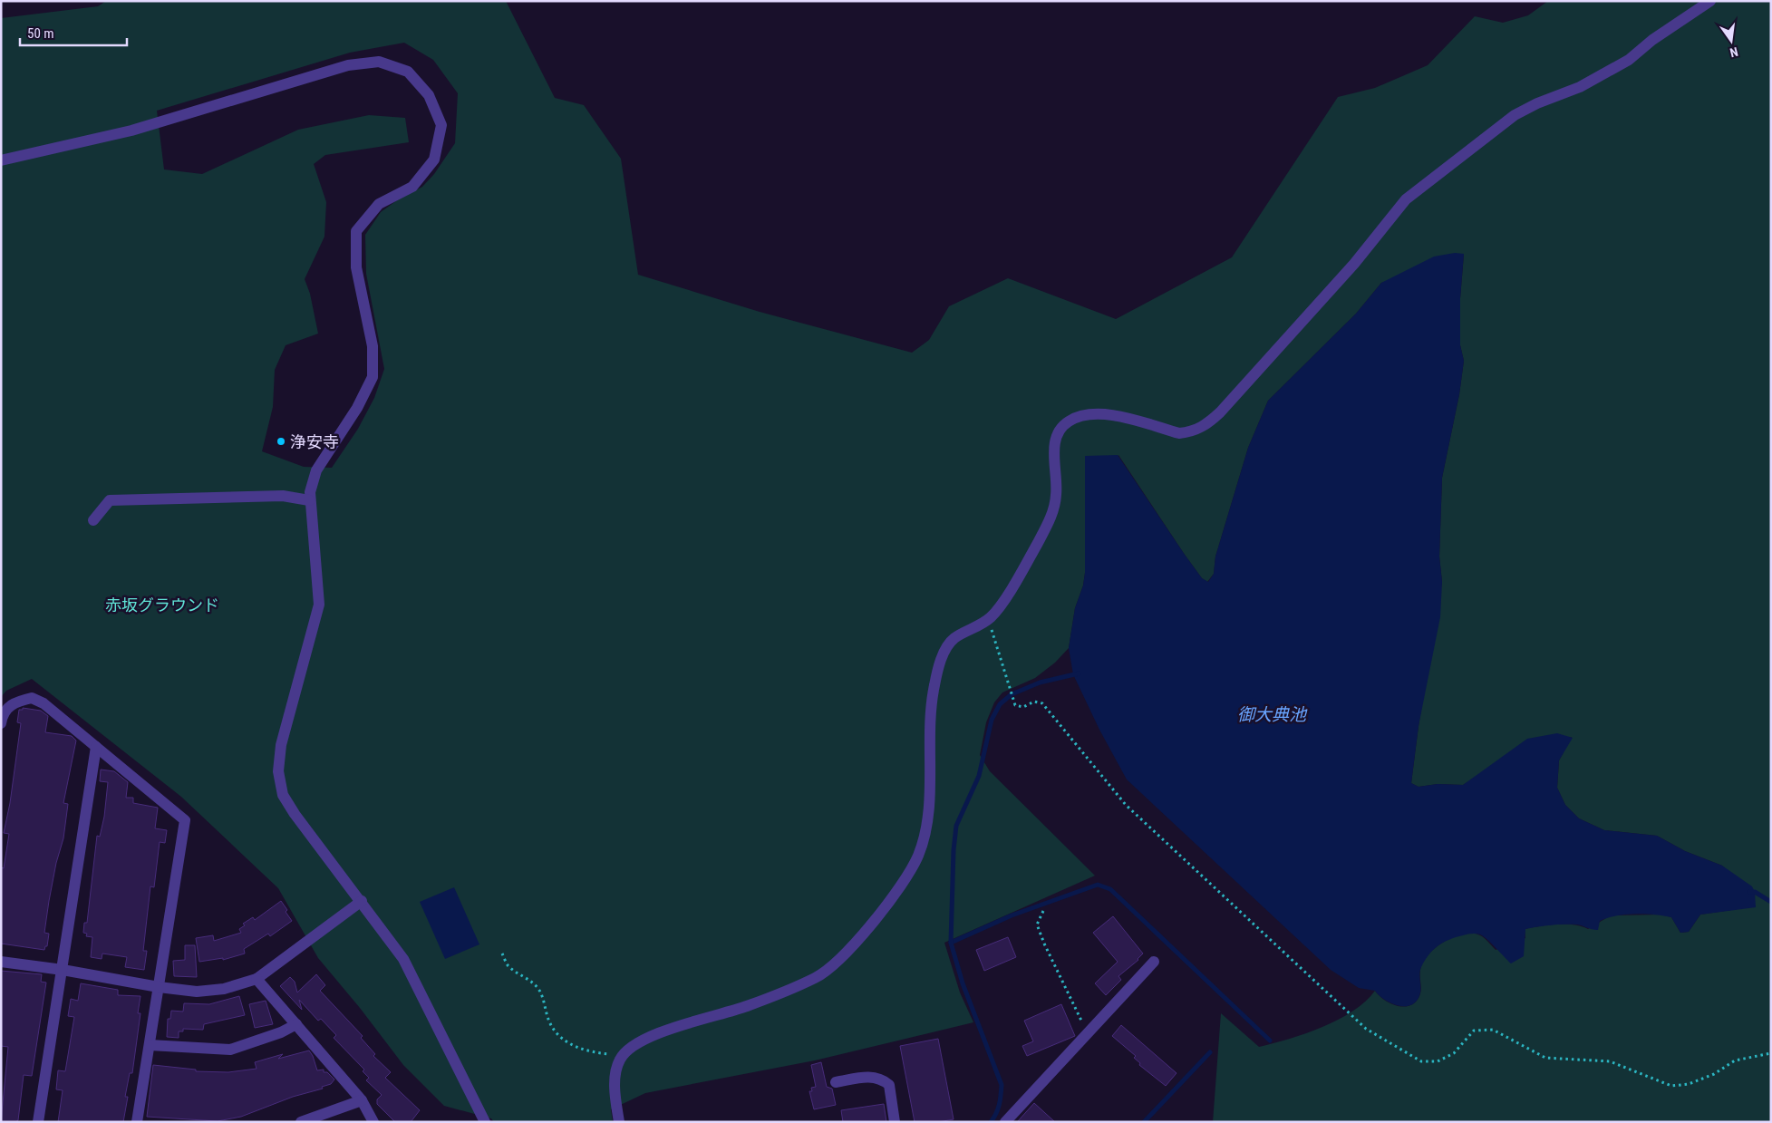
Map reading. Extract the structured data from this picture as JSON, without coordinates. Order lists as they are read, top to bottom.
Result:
{
  "water": ["御大典池"],
  "parks": ["赤坂グラウンド"],
  "places": ["浄安寺"],
  "scale_bar": "50 m",
  "north": "bottom"
}
